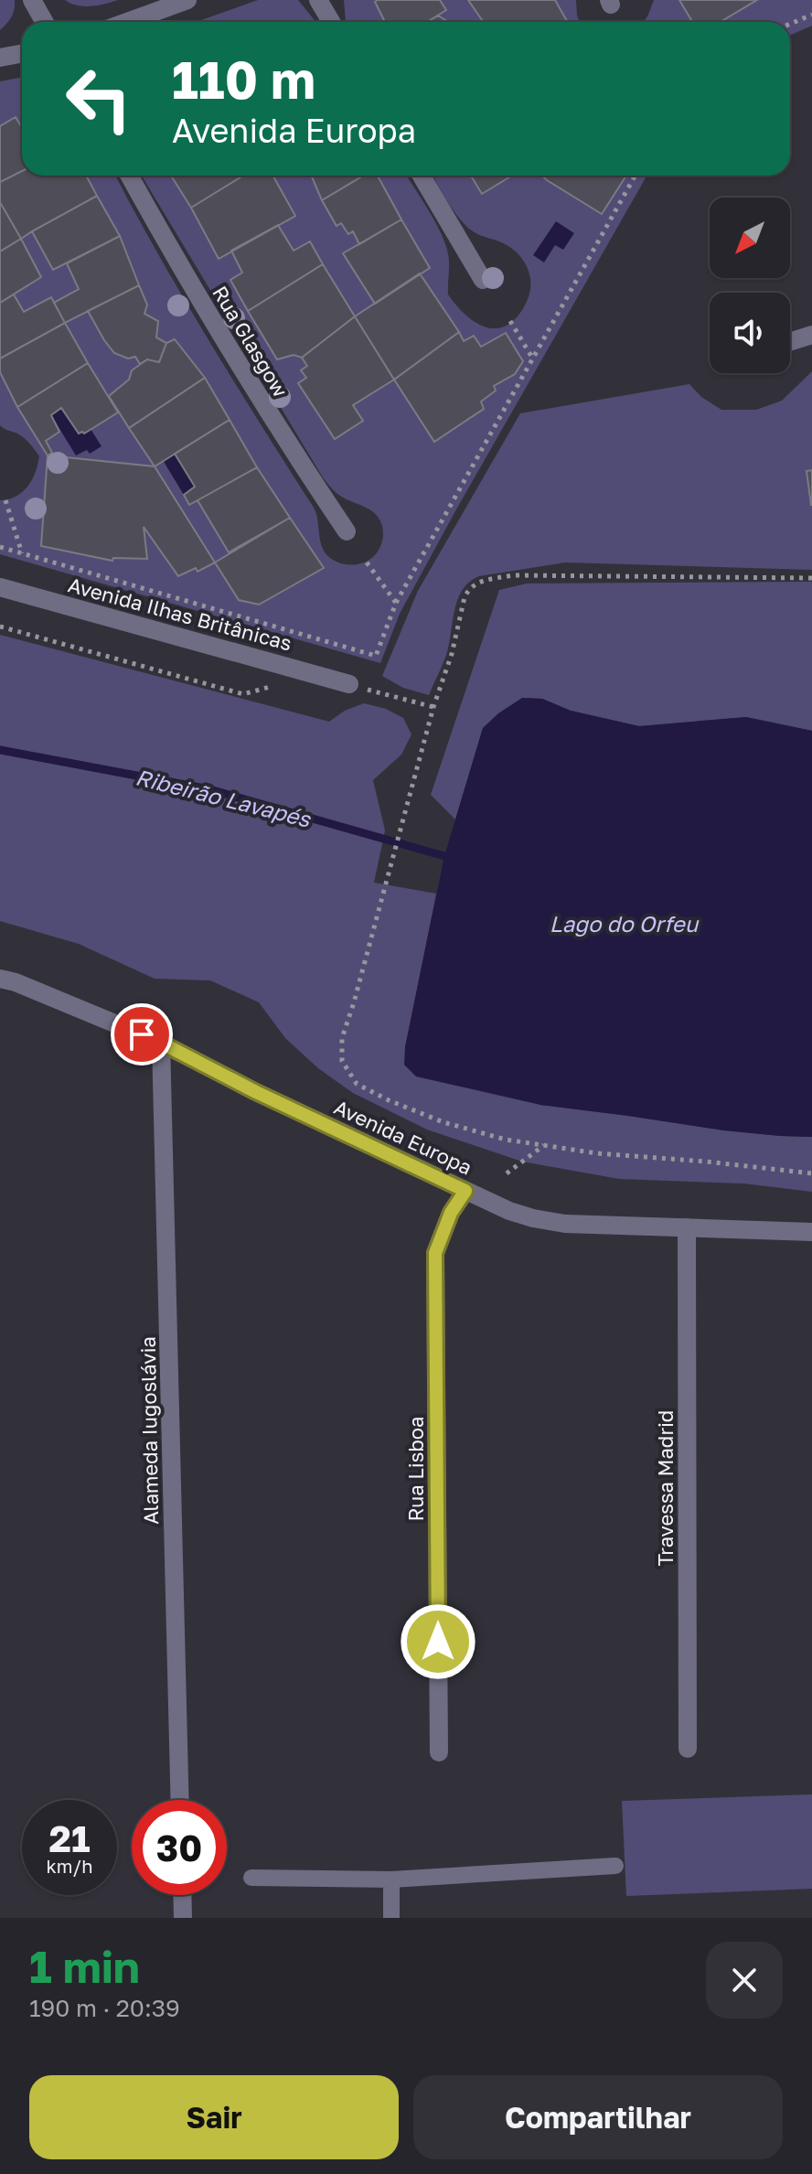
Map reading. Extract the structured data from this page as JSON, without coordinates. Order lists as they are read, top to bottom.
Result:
{
  "streets": {
    "street": [
      "Rua Glasgow",
      "Avenida Ilhas Britânicas",
      "Avenida Europa",
      "Alameda Iugoslávia",
      "Rua Lisboa",
      "Travessa Madrid"
    ]
  },
  "crossings": [
    ["Avenida Europa", "Alameda Iugoslávia"],
    ["Avenida Europa", "Rua Lisboa"],
    ["Avenida Europa", "Travessa Madrid"]
  ],
  "water": ["Ribeirão Lavapés", "Lago do Orfeu"],
  "north": "bottom left",
  "page": {
    "turn": ["110 m", "Avenida Europa"],
    "speed": "21 km/h",
    "limit": "30",
    "heading": ["1 min", "190 m · 20:39"],
    "buttons": ["Sair", "Compartilhar"]
  }
}
